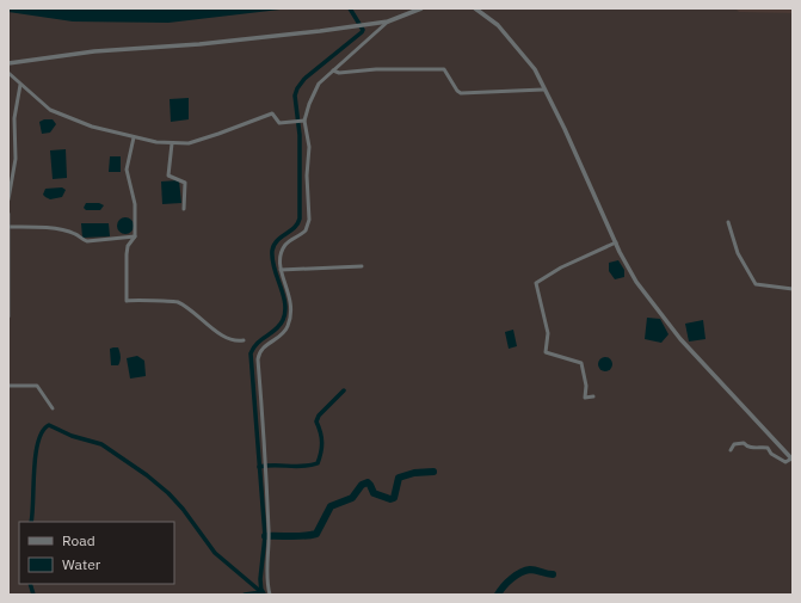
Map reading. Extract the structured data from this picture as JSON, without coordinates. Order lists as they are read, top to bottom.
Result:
{
  "legend": ["Road", "Water"]
}
